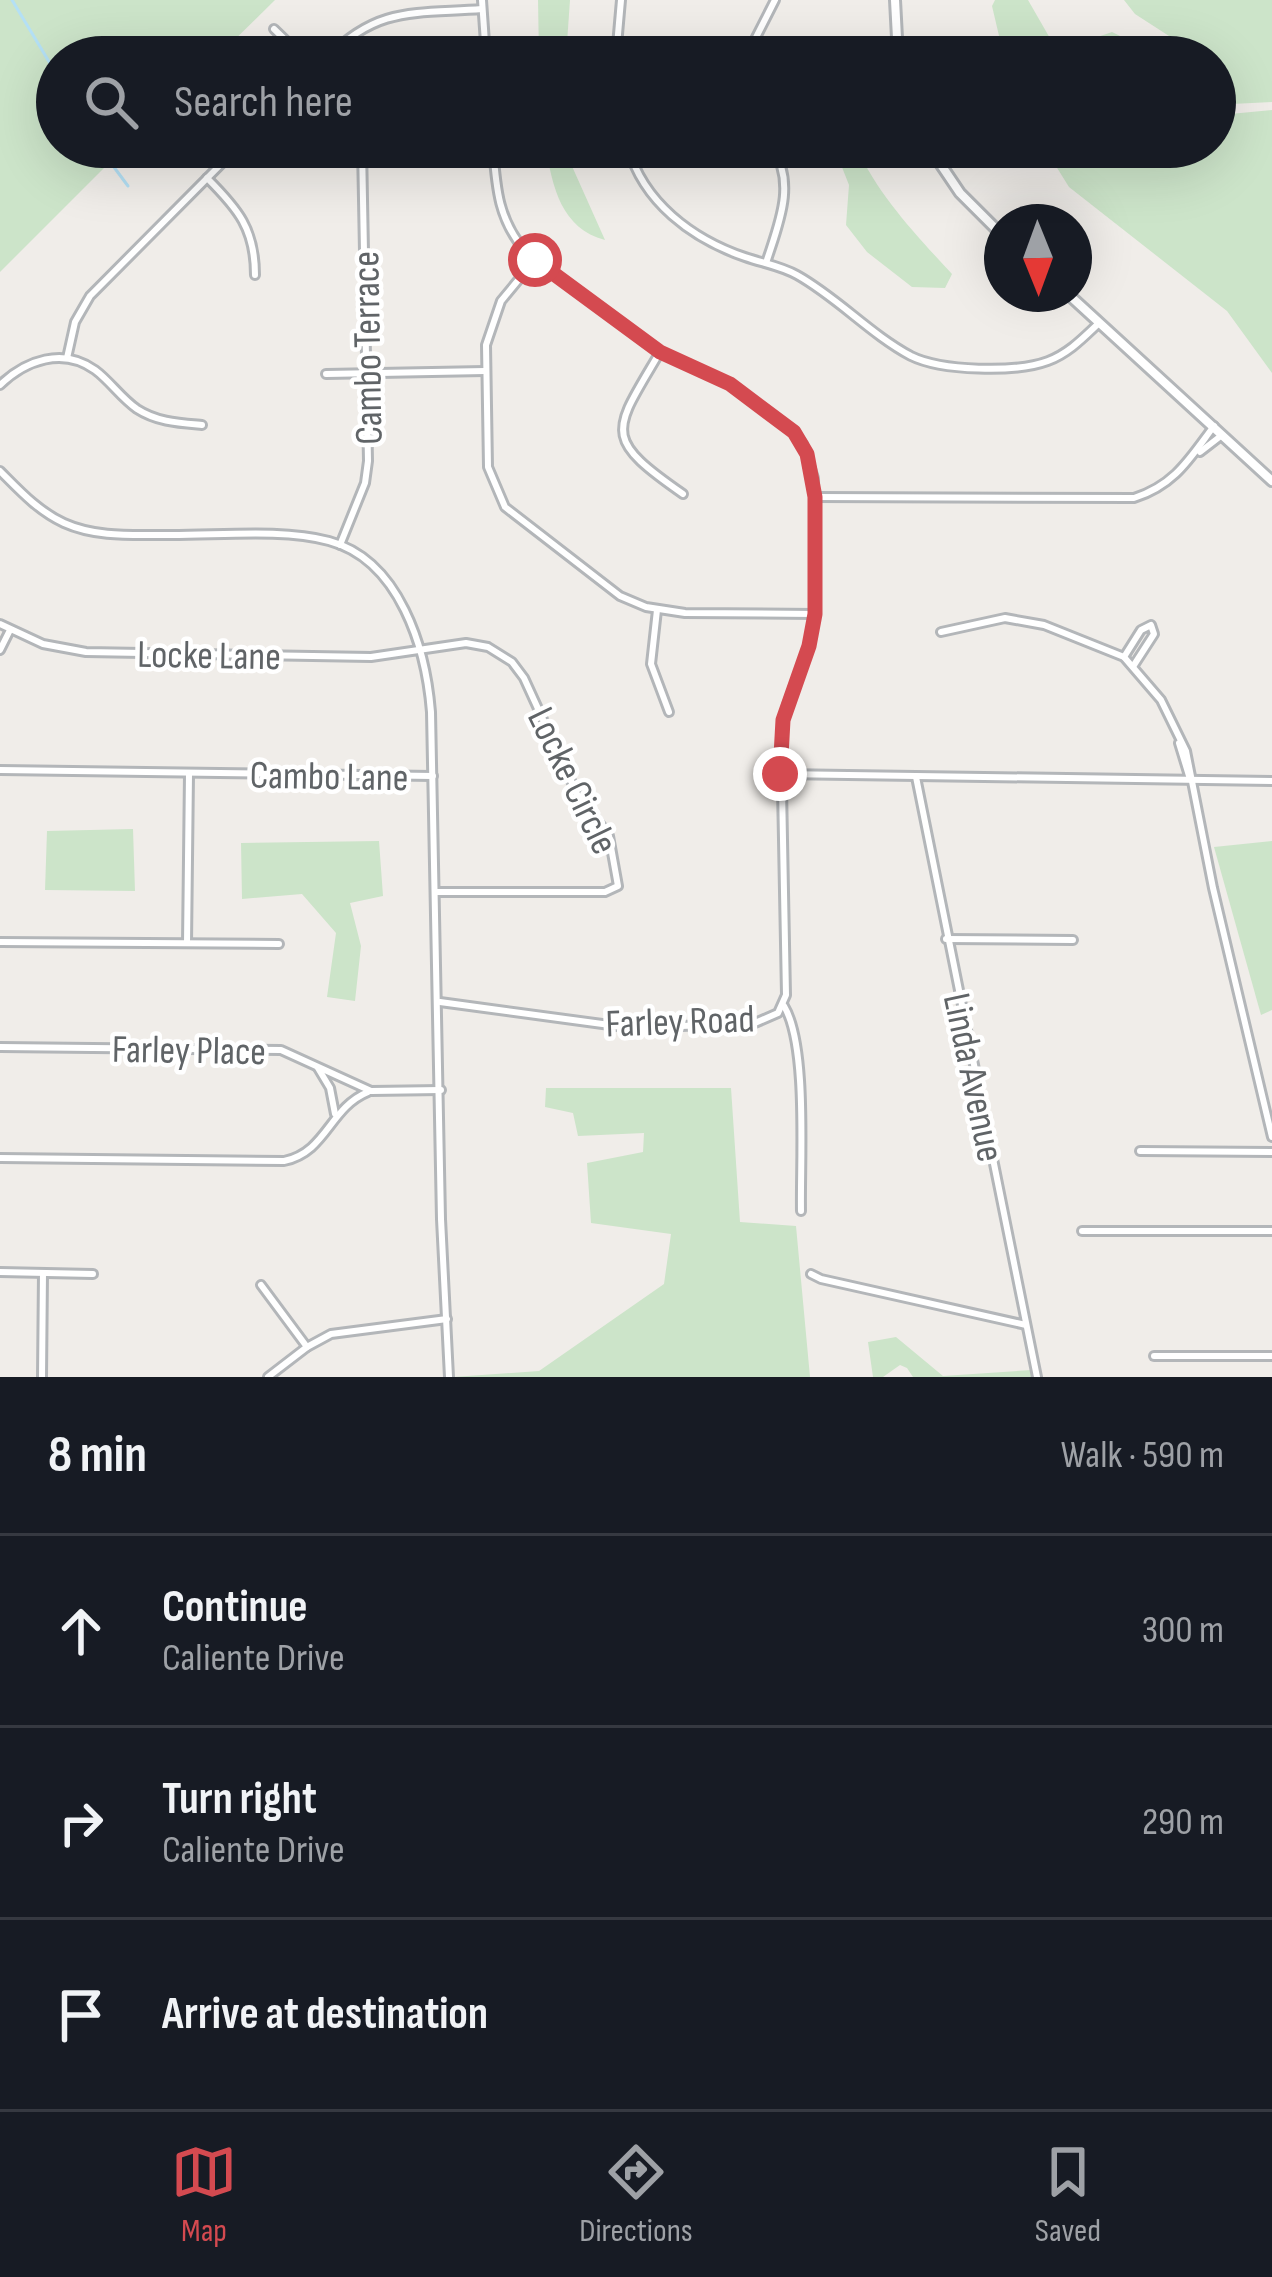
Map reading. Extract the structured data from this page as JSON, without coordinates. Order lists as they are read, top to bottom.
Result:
{
  "streets": {
    "street": [
      "Cambo Terrace",
      "Locke Lane",
      "Cambo Lane",
      "Locke Circle",
      "Farley Road",
      "Farley Place",
      "Linda Avenue"
    ]
  },
  "crossings": [
    ["Locke Lane", "Locke Circle"],
    ["Cambo Lane", "Locke Circle"],
    ["Cambo Lane", "Farley Road"]
  ],
  "north": "bottom",
  "page": {
    "search": "Search here",
    "heading": ["8 min", "Walk · 590 m"],
    "list": [
      ["Continue", "Caliente Drive", "300 m"],
      ["Turn right", "Caliente Drive", "290 m"],
      "Arrive at destination"
    ],
    "nav": ["Map", "Directions", "Saved"]
  }
}
